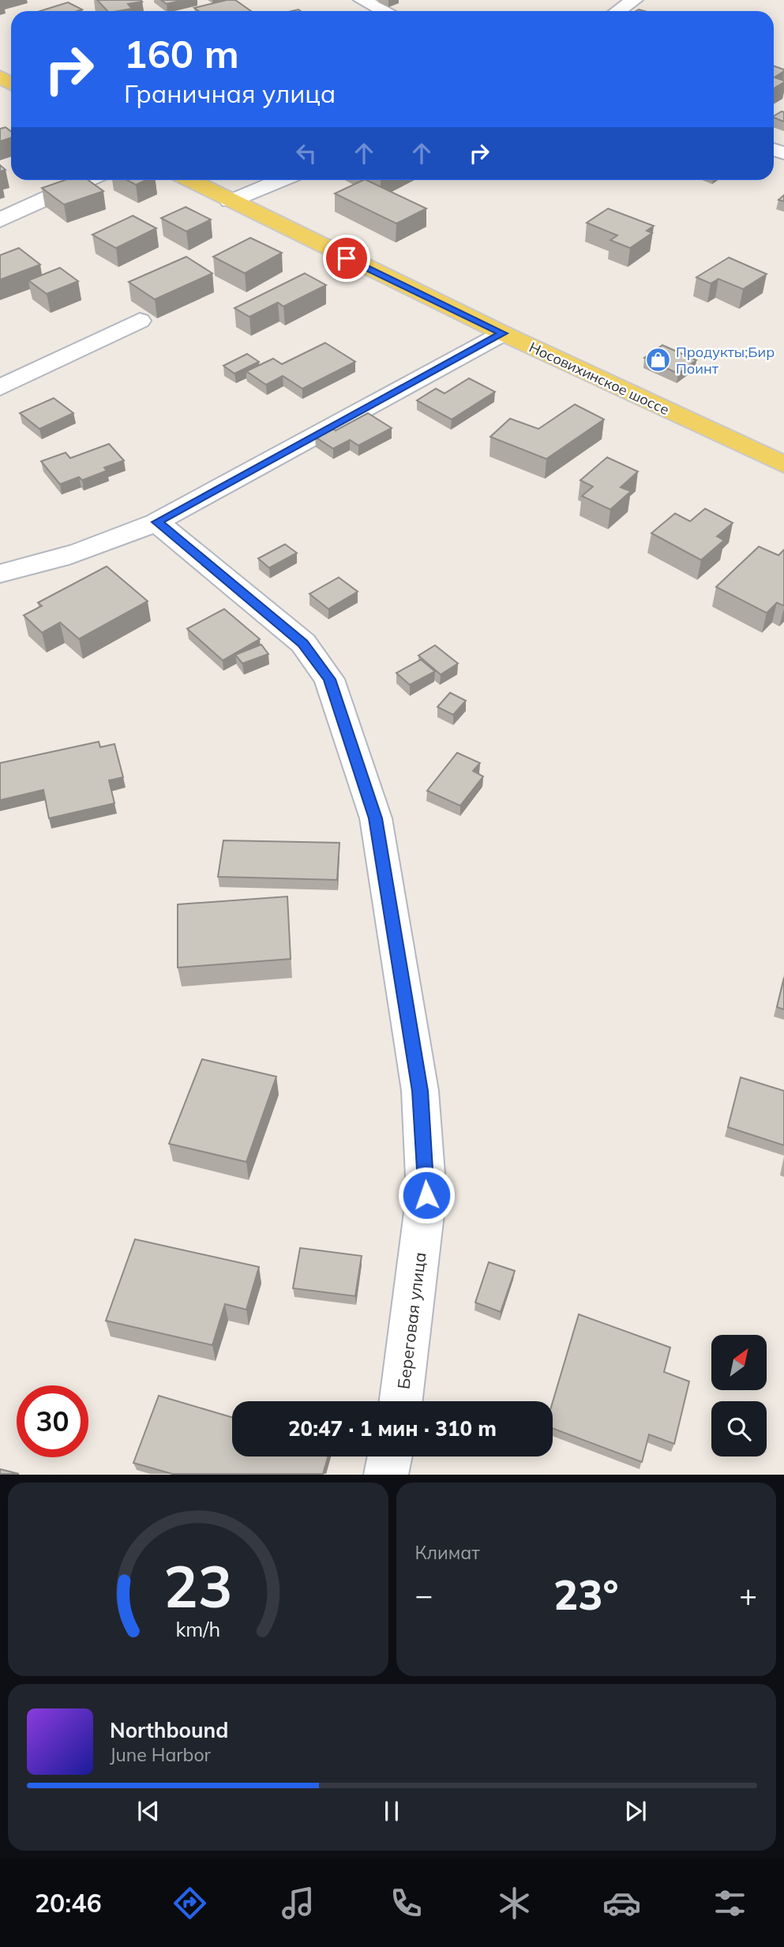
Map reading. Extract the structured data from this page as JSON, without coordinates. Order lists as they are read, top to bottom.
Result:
{
  "streets": {
    "main road": ["Носовихинское шоссе"],
    "street": ["Береговая улица"]
  },
  "places": {
    "shop": ["Продукты;Бир Поинт"]
  },
  "north": "top right",
  "page": {
    "turn": ["160 m", "Граничная улица"],
    "limit": "30",
    "trip": "20:47 · 1 мин · 310 m",
    "tile": "Климат",
    "heat": ["−", "23°", "+"],
    "song": ["Northbound", "June Harbor"],
    "tabs": "20:46",
    "gauge": ["23", "km/h"]
  }
}
